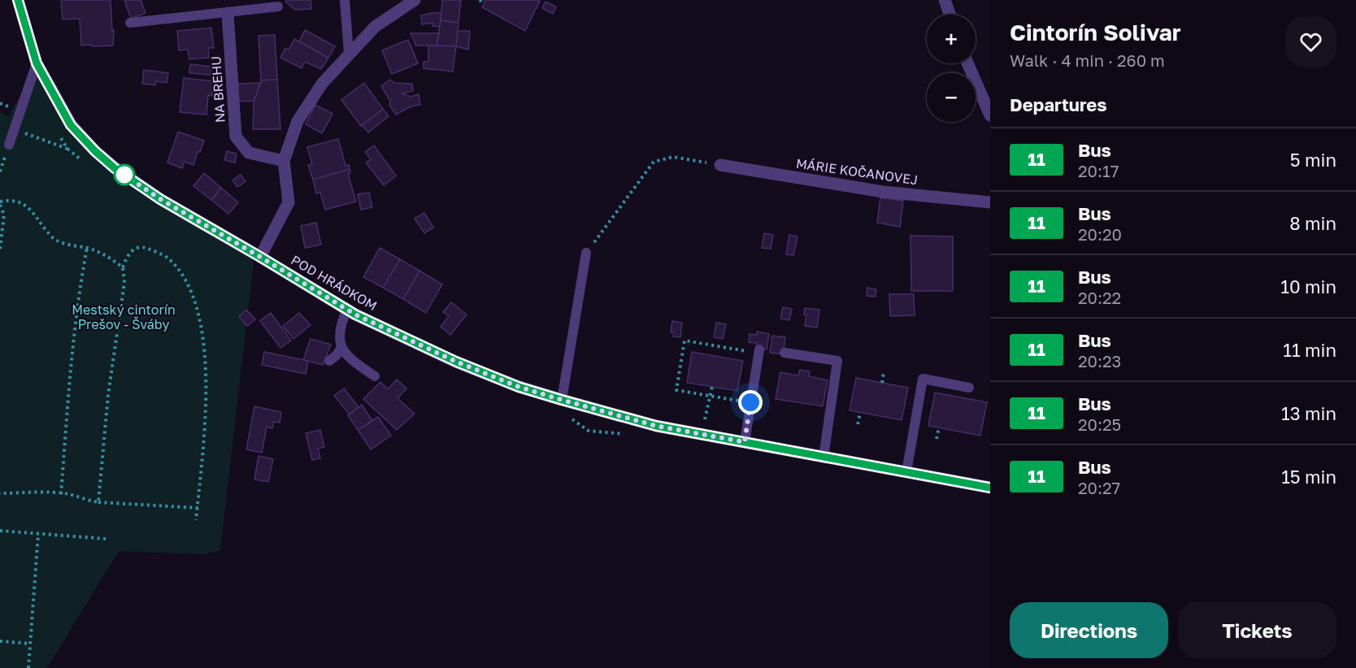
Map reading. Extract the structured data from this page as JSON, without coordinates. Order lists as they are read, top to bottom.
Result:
{
  "streets": {
    "street": ["NA BREHU", "MÁRIE KOČANOVEJ", "POD HRÁDKOM"]
  },
  "parks": ["Mestský cintorín Prešov - Šváby"],
  "lines": ["bus line 11"],
  "page": {
    "heading": [
      ["Cintorín Solivar", "Walk · 4 min · 260 m"],
      "Departures"
    ],
    "map_buttons": ["+", "−"],
    "list": [
      {
        "mark": "11",
        "name": "Bus",
        "note": "20:17",
        "value": "5 min"
      },
      {
        "mark": "11",
        "name": "Bus",
        "note": "20:20",
        "value": "8 min"
      },
      {
        "mark": "11",
        "name": "Bus",
        "note": "20:22",
        "value": "10 min"
      },
      {
        "mark": "11",
        "name": "Bus",
        "note": "20:23",
        "value": "11 min"
      },
      {
        "mark": "11",
        "name": "Bus",
        "note": "20:25",
        "value": "13 min"
      },
      {
        "mark": "11",
        "name": "Bus",
        "note": "20:27",
        "value": "15 min"
      }
    ],
    "buttons": ["Directions", "Tickets"]
  }
}
